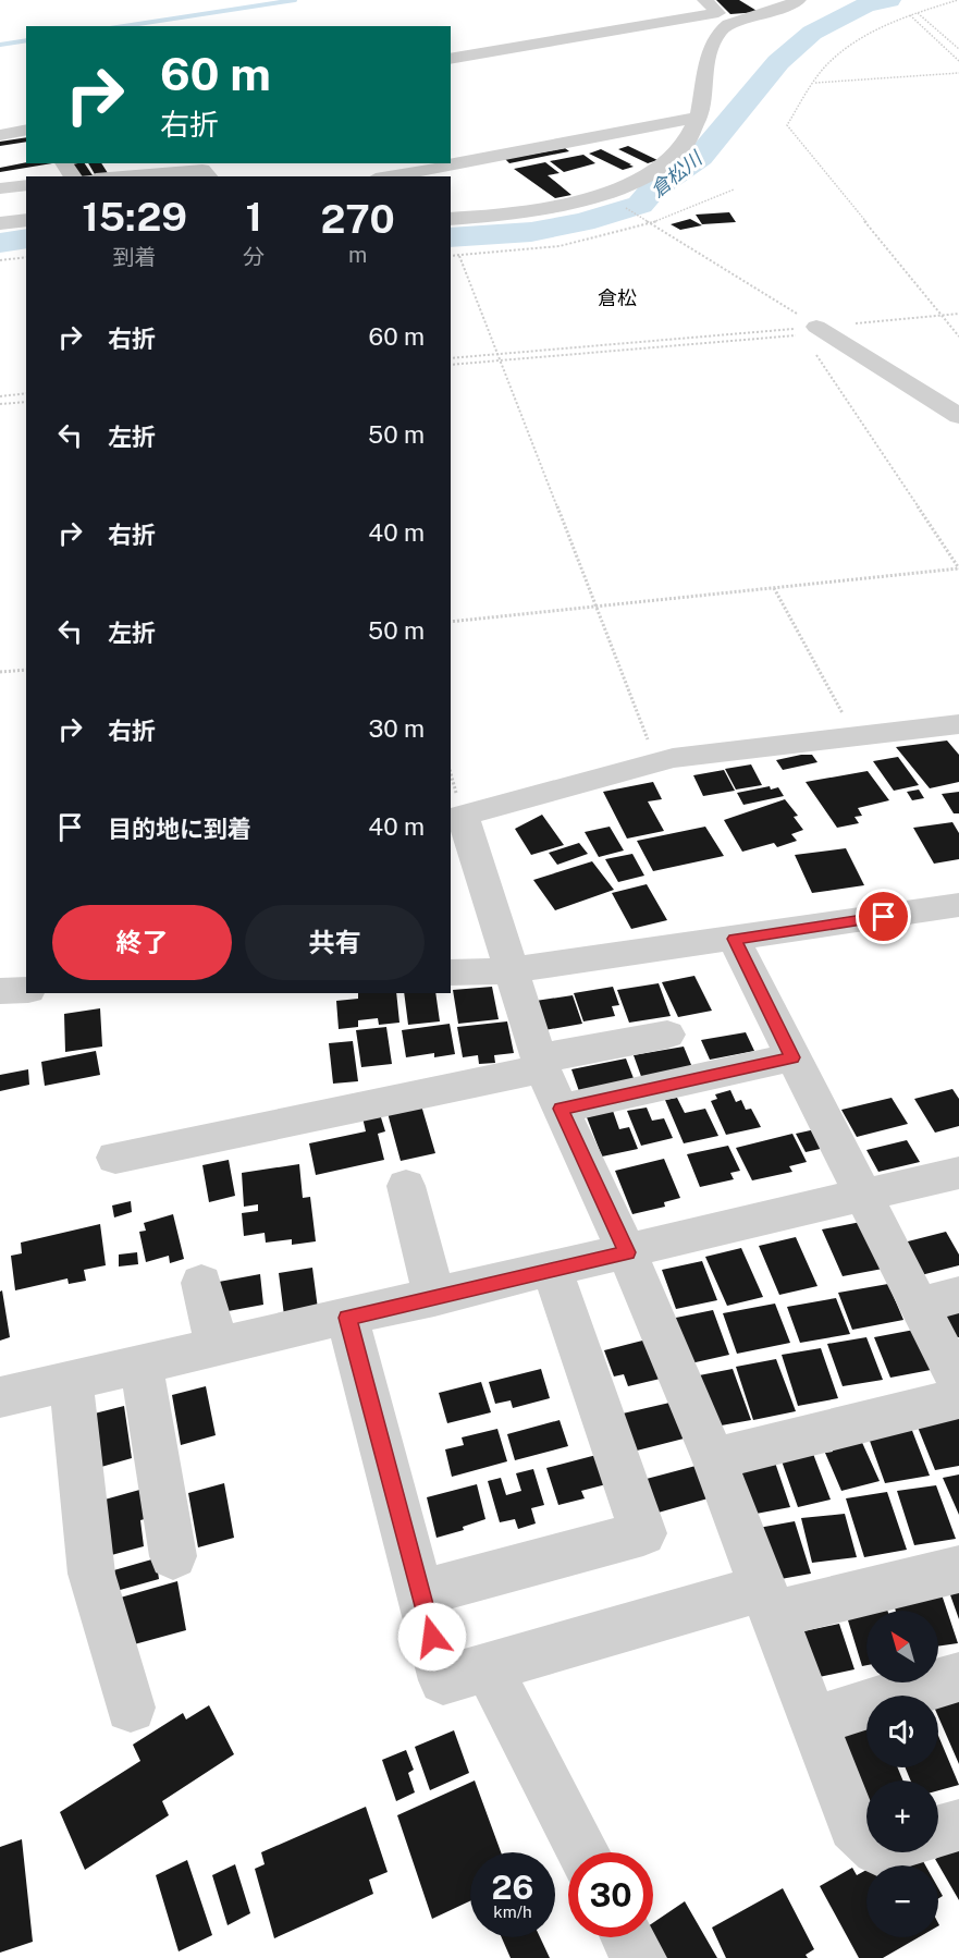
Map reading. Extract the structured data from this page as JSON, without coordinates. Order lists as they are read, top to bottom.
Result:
{
  "districts": ["倉松"],
  "water": ["倉松川"],
  "north": "top left",
  "page": {
    "turn": ["60 m", "右折"],
    "eta": [
      "15:29",
      "到着",
      "1",
      "分",
      "270",
      "m"
    ],
    "list": [
      {
        "name": "右折",
        "value": "60 m"
      },
      {
        "name": "左折",
        "value": "50 m"
      },
      {
        "name": "右折",
        "value": "40 m"
      },
      {
        "name": "左折",
        "value": "50 m"
      },
      {
        "name": "右折",
        "value": "30 m"
      },
      {
        "name": "目的地に到着",
        "value": "40 m"
      }
    ],
    "buttons": ["終了", "共有"],
    "map_buttons": ["+", "−"],
    "speed": "26 km/h",
    "limit": "30"
  }
}
